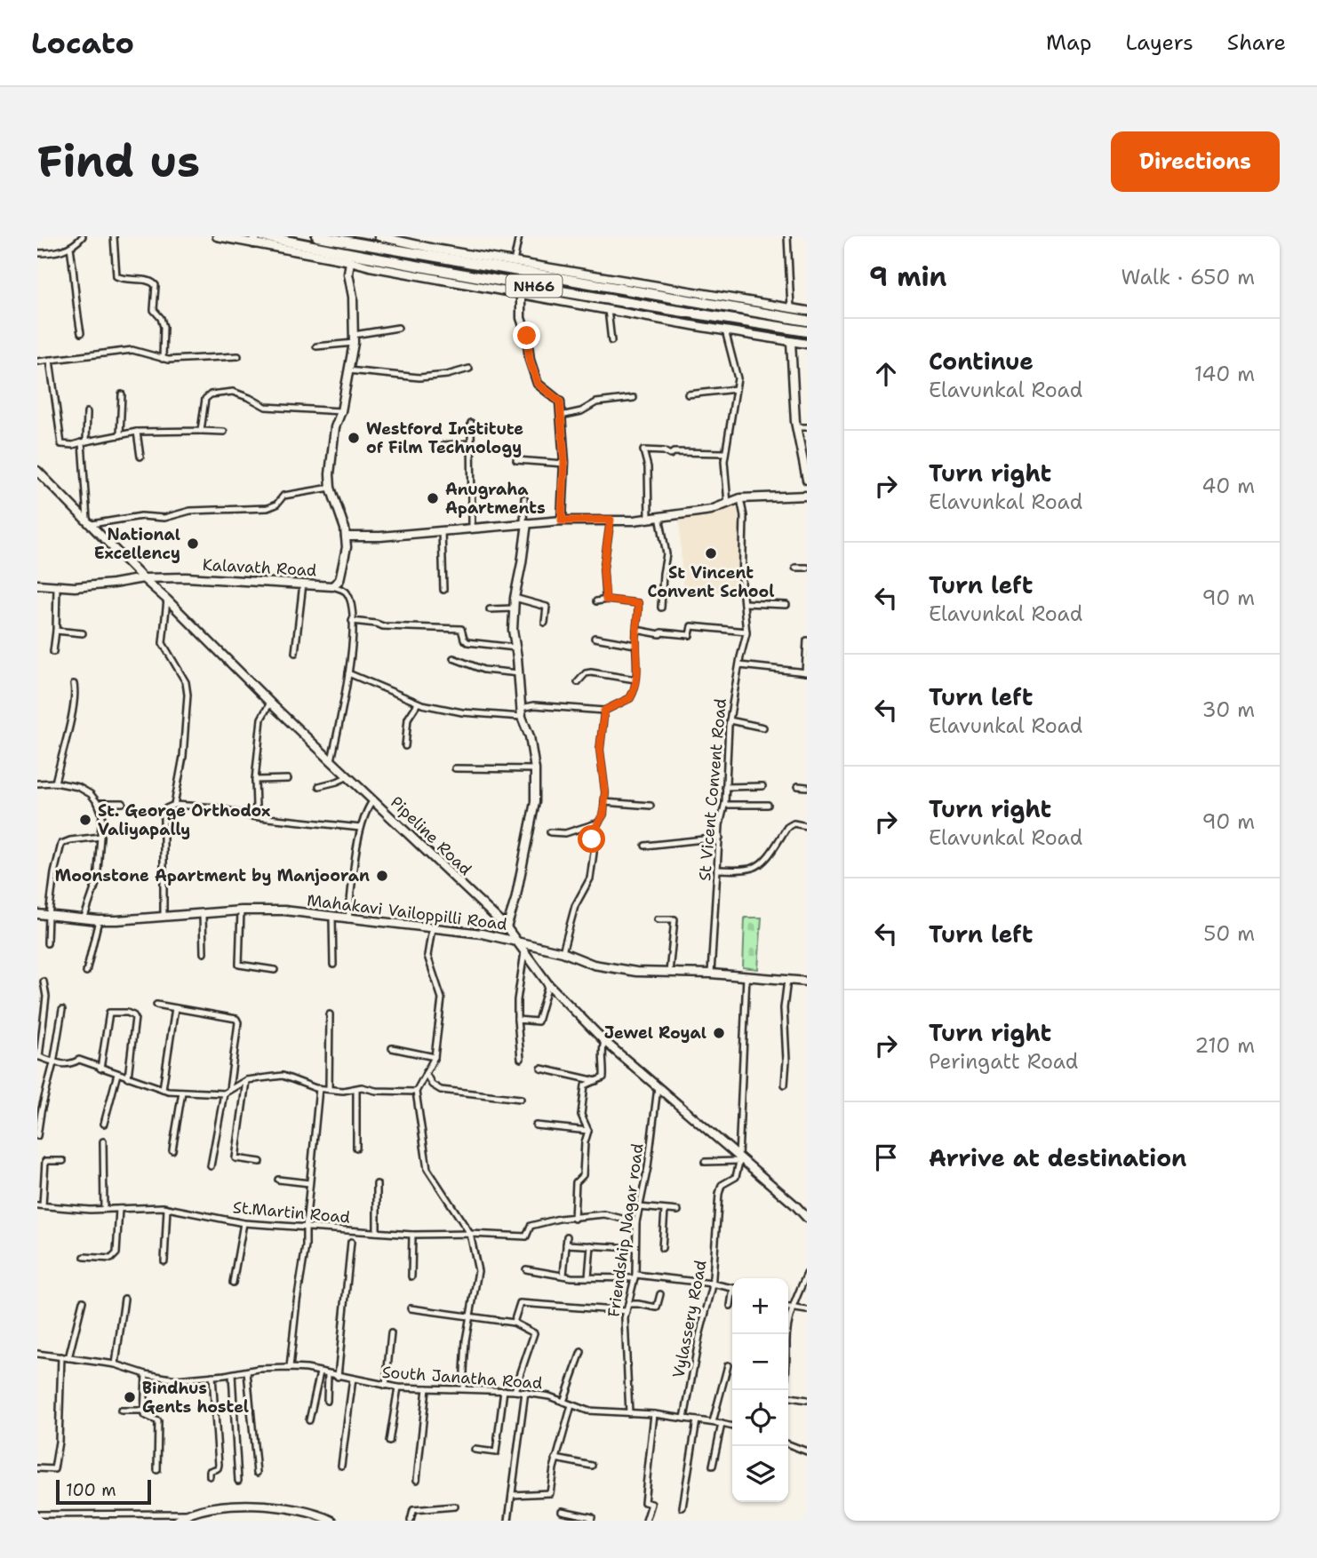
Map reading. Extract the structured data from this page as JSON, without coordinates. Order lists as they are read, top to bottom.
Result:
{
  "streets": {
    "highway": ["NH66"],
    "street": [
      "Kalavath Road",
      "St Vicent Convent Road",
      "Pipeline Road",
      "Mahakavi Vailoppilli Road",
      "St.Martin Road",
      "Friendship Nagar road",
      "Vylassery Road",
      "South Janatha Road"
    ]
  },
  "crossings": [
    ["Kalavath Road", "Pipeline Road"],
    ["St Vicent Convent Road", "Mahakavi Vailoppilli Road"],
    ["Pipeline Road", "Mahakavi Vailoppilli Road"],
    ["Pipeline Road", "Friendship Nagar road"],
    ["Pipeline Road", "Vylassery Road"],
    ["Friendship Nagar road", "South Janatha Road"],
    ["Vylassery Road", "South Janatha Road"]
  ],
  "places": [
    "Westford Institute of Film Technology",
    "Anugraha Apartments",
    "National Excellency",
    "St Vincent Convent School",
    "St. George Orthodox Valiyapally",
    "Moonstone Apartment by Manjooran",
    "Jewel Royal",
    "Bindhus Gents hostel"
  ],
  "scale_bar": "100 m",
  "page": {
    "header": "Locato",
    "nav": ["Map", "Layers", "Share"],
    "buttons": "Directions",
    "title": "Find us",
    "heading": ["9 min", "Walk · 650 m"],
    "list": [
      ["Continue", "Elavunkal Road", "140 m"],
      ["Turn right", "Elavunkal Road", "40 m"],
      ["Turn left", "Elavunkal Road", "90 m"],
      ["Turn left", "Elavunkal Road", "30 m"],
      ["Turn right", "Elavunkal Road", "90 m"],
      ["Turn left", "50 m"],
      ["Turn right", "Peringatt Road", "210 m"],
      "Arrive at destination"
    ],
    "map_buttons": ["+", "−"],
    "scale": "100 m"
  }
}
